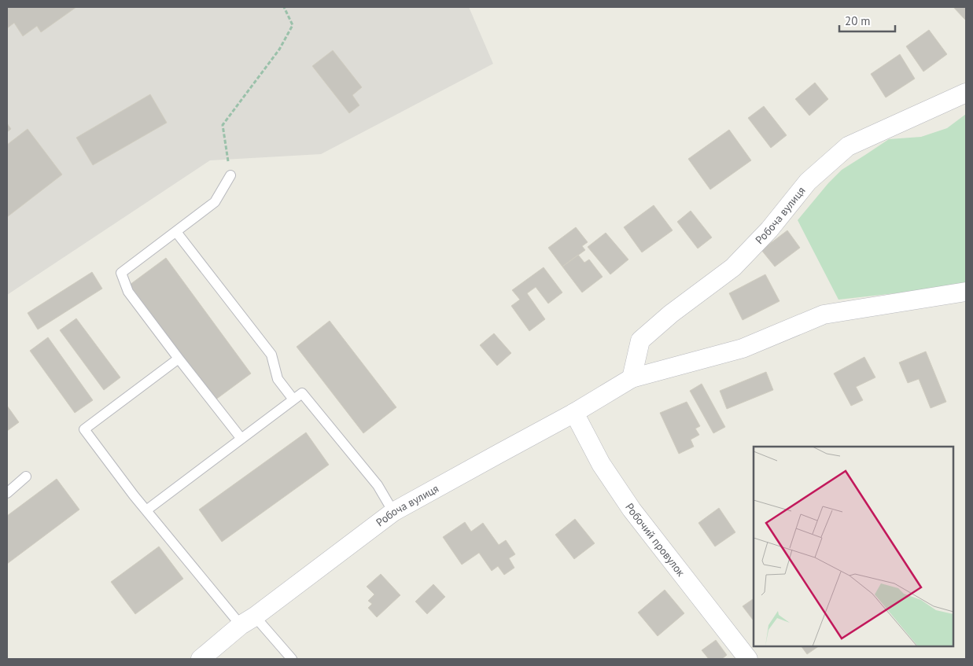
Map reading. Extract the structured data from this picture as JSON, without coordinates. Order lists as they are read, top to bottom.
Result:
{
  "streets": {
    "street": ["Робоча вулиця", "Робочий провулок"]
  },
  "crossings": [
    ["Робоча вулиця", "Робочий провулок"]
  ],
  "scale_bar": "20 m"
}
